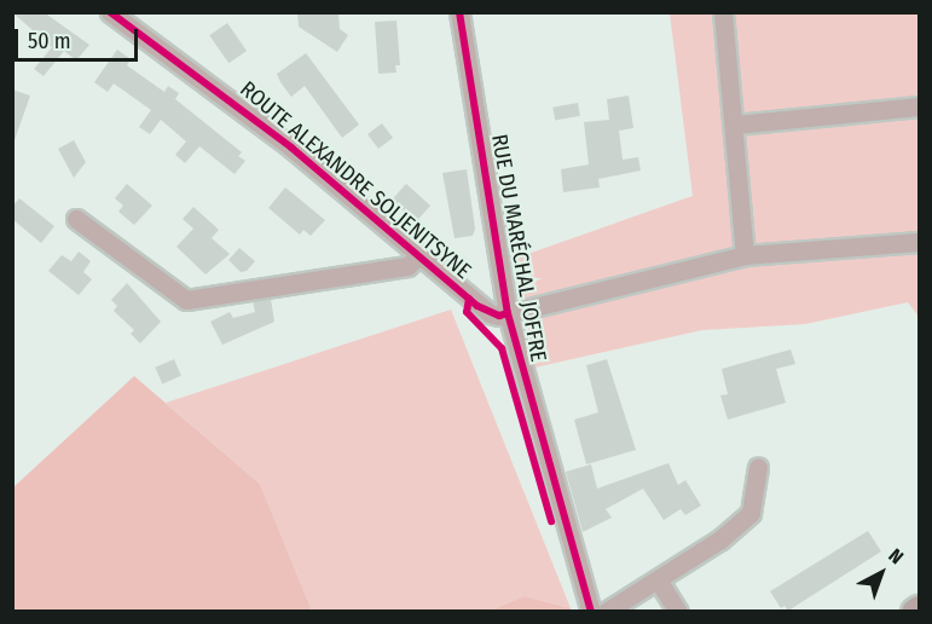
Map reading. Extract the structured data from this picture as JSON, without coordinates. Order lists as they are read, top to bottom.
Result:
{
  "streets": {
    "street": ["ROUTE ALEXANDRE SOLJENITSYNE", "RUE DU MARÉCHAL JOFFRE"]
  },
  "crossings": [
    ["ROUTE ALEXANDRE SOLJENITSYNE", "RUE DU MARÉCHAL JOFFRE"]
  ],
  "scale_bar": "50 m",
  "north": "top right"
}
